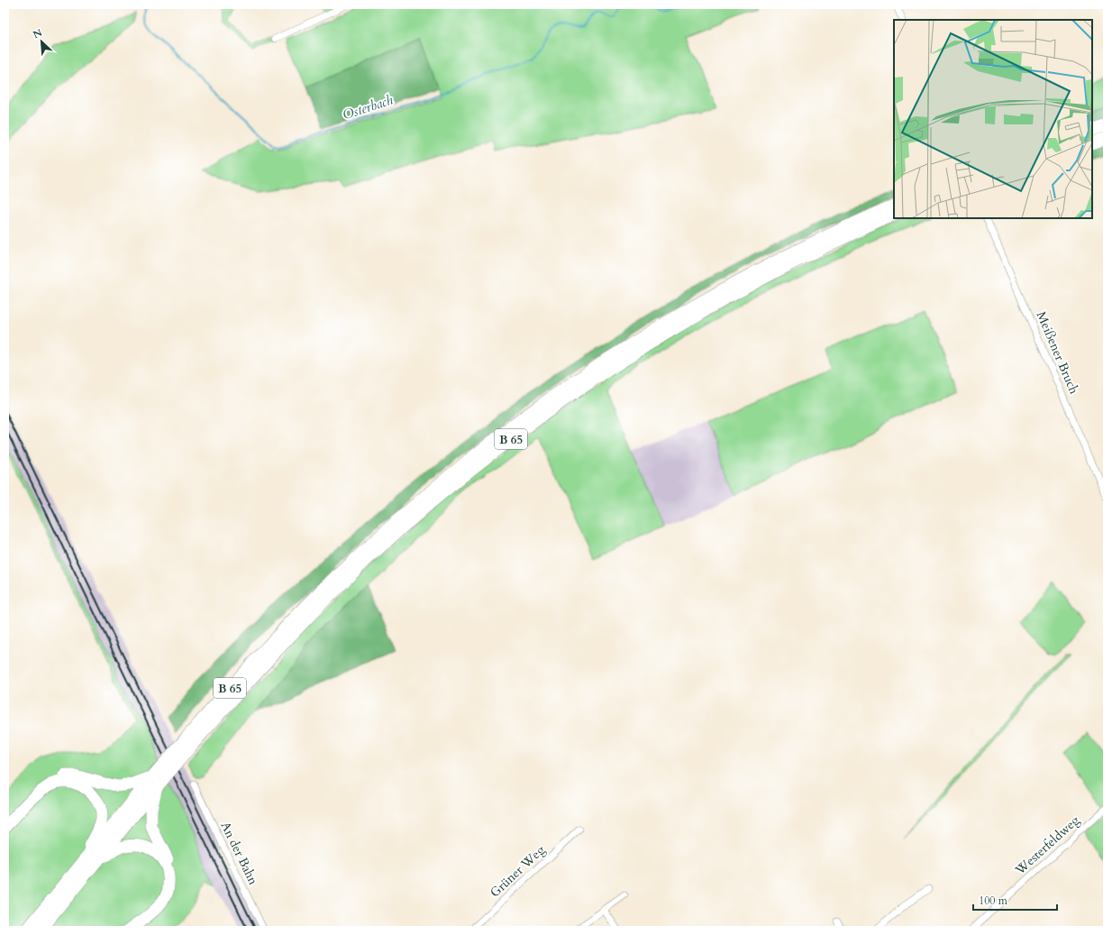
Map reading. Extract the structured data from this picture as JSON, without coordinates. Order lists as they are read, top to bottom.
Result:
{
  "streets": {
    "highway": ["B 65"],
    "street": [
      "Meißener Bruch",
      "Westerfeldweg",
      "An der Bahn",
      "Grüner Weg"
    ]
  },
  "water": ["Osterbach"],
  "scale_bar": "100 m",
  "north": "top left"
}
